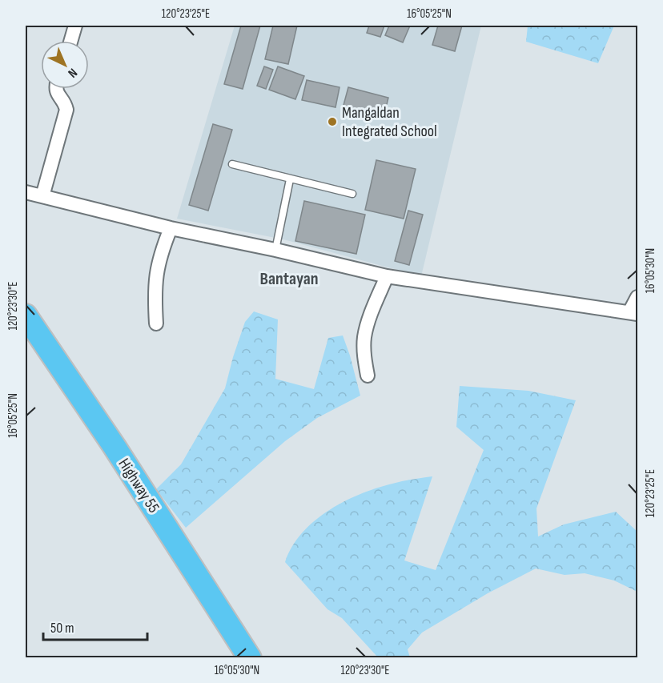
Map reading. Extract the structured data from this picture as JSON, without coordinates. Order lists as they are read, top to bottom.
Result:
{
  "streets": {
    "highway": ["Highway 55"]
  },
  "districts": ["Bantayan"],
  "places": ["Mangaldan Integrated School"],
  "scale_bar": "50 m",
  "north": "bottom right",
  "coordinates": [
    "120°23'25\"E",
    "16°05'25\"N",
    "16°05'30\"N",
    "120°23'30\"E"
  ]
}
